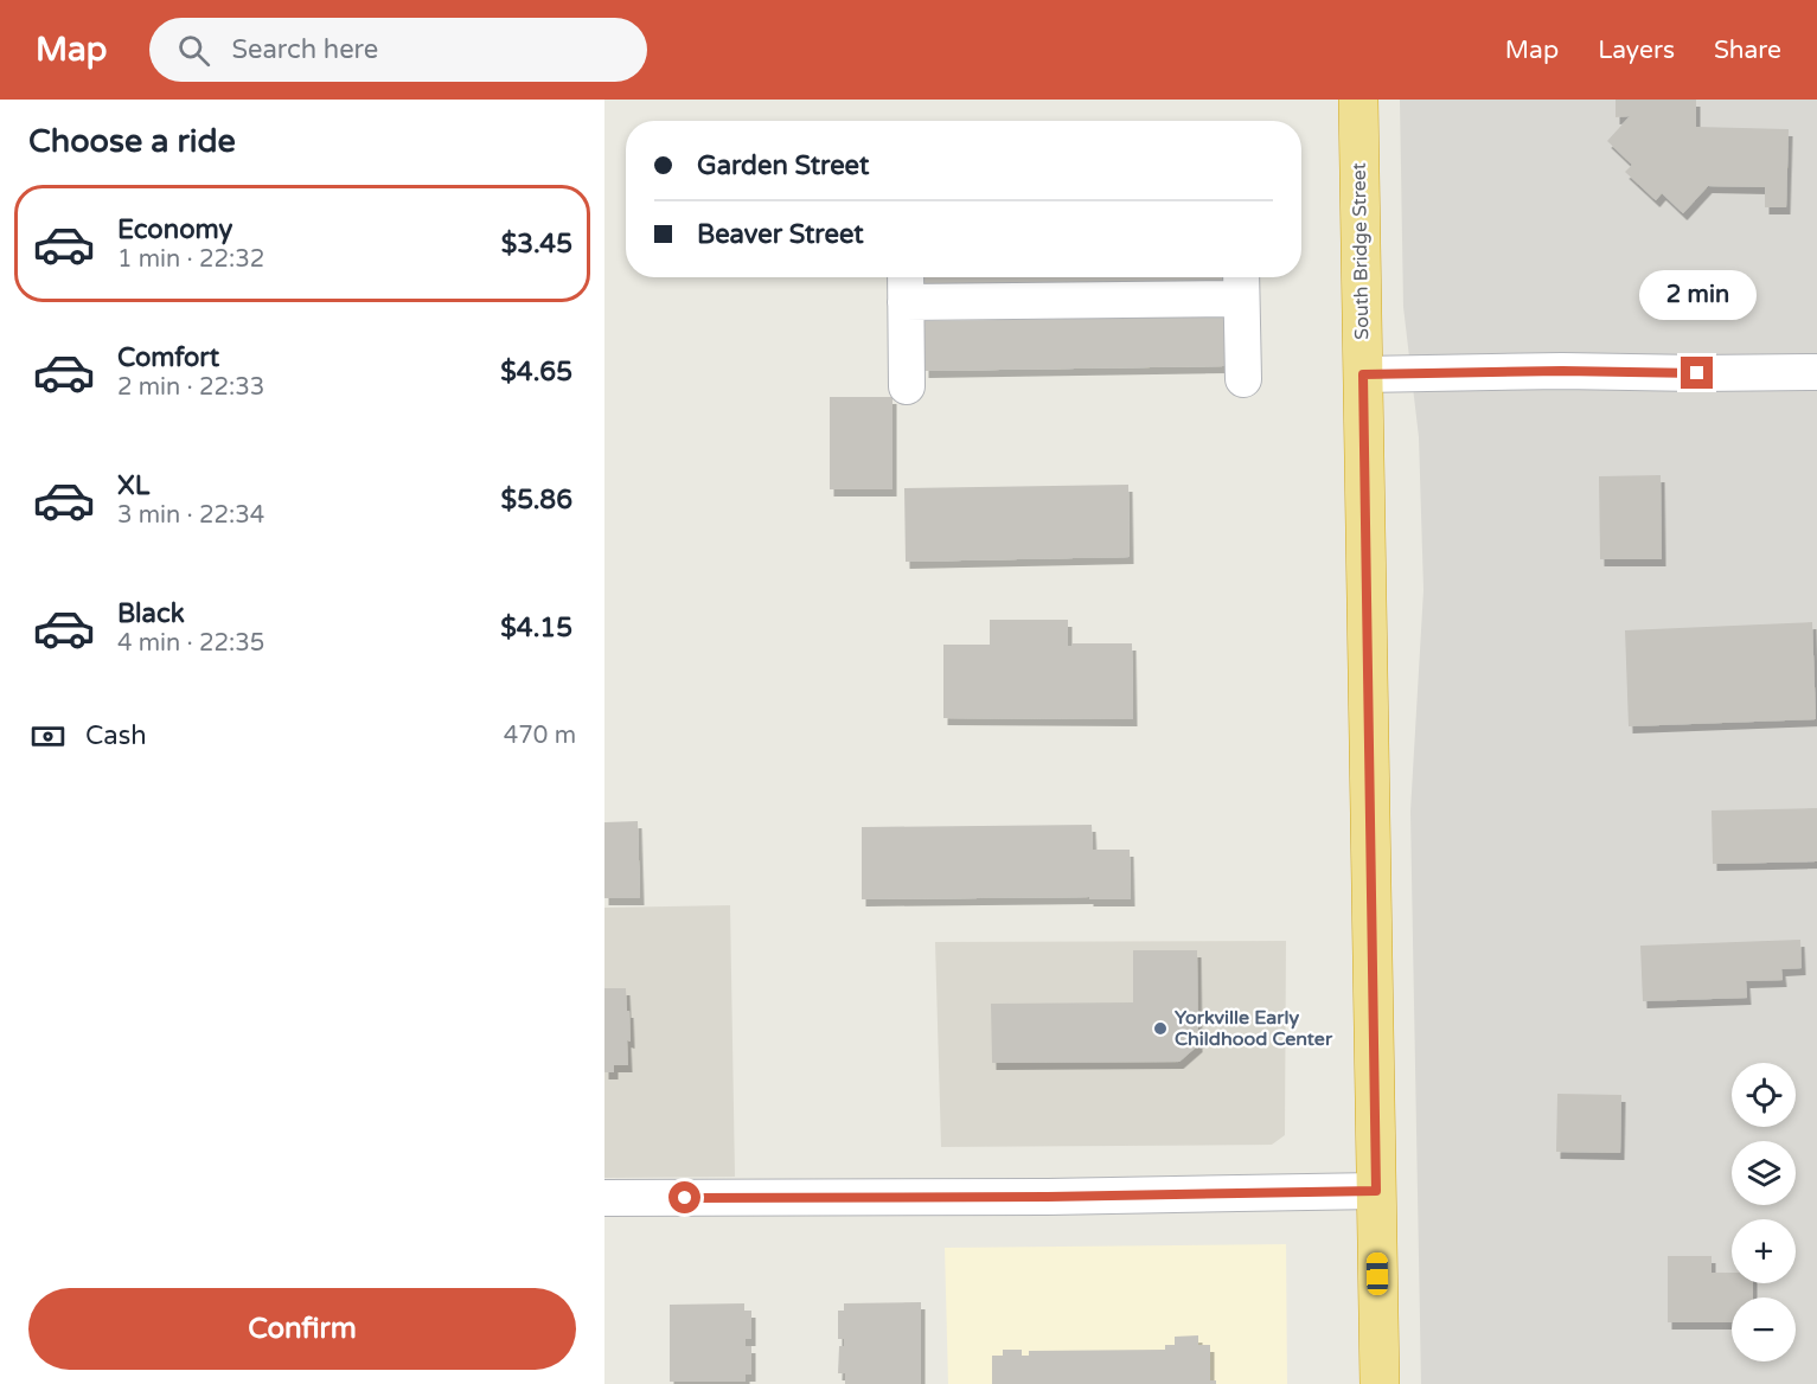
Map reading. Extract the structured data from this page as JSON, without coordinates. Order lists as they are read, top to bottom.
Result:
{
  "streets": {
    "highway": ["South Bridge Street"]
  },
  "places": ["Yorkville Early Childhood Center"],
  "page": {
    "header": "Map",
    "search": "Search here",
    "nav": ["Map", "Layers", "Share"],
    "heading": "Choose a ride",
    "banner": ["Garden Street", "Beaver Street"],
    "list": [
      {
        "name": "Economy",
        "note": "1 min · 22:32",
        "value": "$3.45"
      },
      {
        "name": "Comfort",
        "note": "2 min · 22:33",
        "value": "$4.65"
      },
      {
        "name": "XL",
        "note": "3 min · 22:34",
        "value": "$5.86"
      },
      {
        "name": "Black",
        "note": "4 min · 22:35",
        "value": "$4.15"
      }
    ],
    "bubble": "2 min",
    "pay": ["Cash", "470 m"],
    "map_buttons": ["+", "−"],
    "buttons": "Confirm"
  }
}
